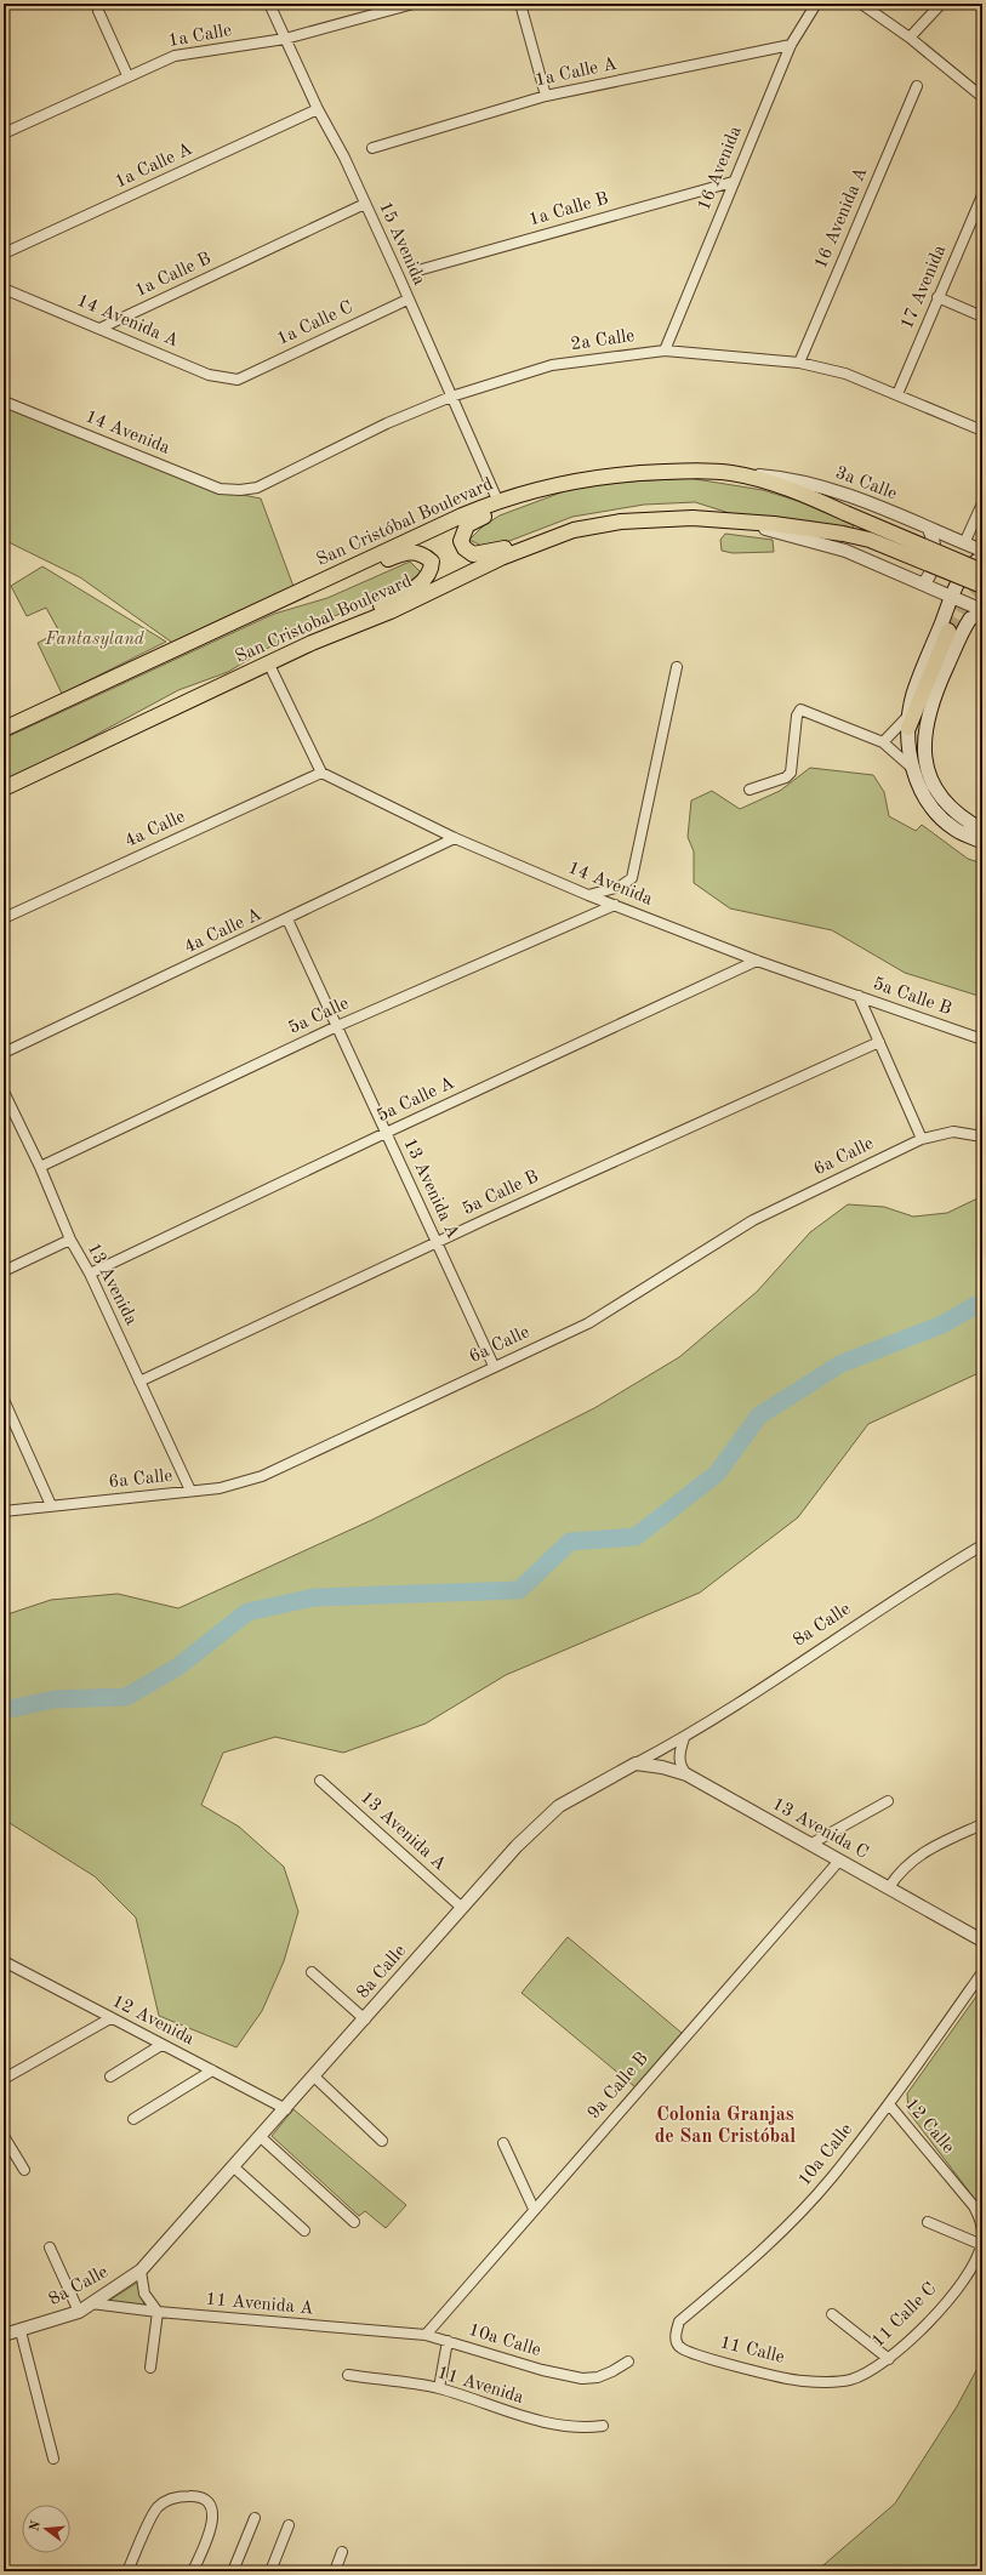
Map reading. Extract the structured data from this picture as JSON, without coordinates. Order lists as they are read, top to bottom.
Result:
{
  "streets": {
    "main road": ["San Cristóbal Boulevard", "San Cristobal Boulevard"],
    "street": [
      "1a Calle",
      "1a Calle A",
      "16 Avenida",
      "1a Calle B",
      "16 Avenida A",
      "15 Avenida",
      "17 Avenida",
      "14 Avenida A",
      "1a Calle C",
      "2a Calle",
      "14 Avenida",
      "3a Calle",
      "4a Calle",
      "4a Calle A",
      "5a Calle B",
      "5a Calle",
      "5a Calle A",
      "6a Calle",
      "13 Avenida A",
      "13 Avenida",
      "8a Calle",
      "13 Avenida C",
      "12 Avenida",
      "9a Calle B",
      "12 Calle",
      "10a Calle",
      "11 Avenida A",
      "11 Calle C",
      "11 Calle",
      "11 Avenida"
    ]
  },
  "crossings": [
    ["1a Calle", "15 Avenida"],
    ["1a Calle A", "16 Avenida"],
    ["1a Calle A", "15 Avenida"],
    ["16 Avenida", "1a Calle B"],
    ["16 Avenida", "2a Calle"],
    ["1a Calle B", "15 Avenida"],
    ["1a Calle B", "14 Avenida A"],
    ["16 Avenida A", "2a Calle"],
    ["15 Avenida", "1a Calle C"],
    ["15 Avenida", "2a Calle"],
    ["15 Avenida", "San Cristóbal Boulevard"],
    ["17 Avenida", "2a Calle"],
    ["14 Avenida A", "1a Calle C"],
    ["2a Calle", "14 Avenida"],
    ["14 Avenida", "4a Calle"],
    ["14 Avenida", "4a Calle A"],
    ["14 Avenida", "5a Calle B"],
    ["14 Avenida", "5a Calle"],
    ["14 Avenida", "5a Calle A"],
    ["3a Calle", "San Cristóbal Boulevard"],
    ["4a Calle A", "13 Avenida A"],
    ["5a Calle B", "13 Avenida A"],
    ["5a Calle B", "13 Avenida"],
    ["5a Calle", "13 Avenida A"],
    ["5a Calle", "13 Avenida"],
    ["5a Calle A", "13 Avenida A"],
    ["5a Calle A", "13 Avenida"],
    ["6a Calle", "13 Avenida A"],
    ["6a Calle", "13 Avenida"],
    ["13 Avenida A", "8a Calle"],
    ["8a Calle", "13 Avenida C"],
    ["8a Calle", "12 Avenida"],
    ["8a Calle", "11 Avenida A"],
    ["13 Avenida C", "9a Calle B"],
    ["9a Calle B", "10a Calle"],
    ["9a Calle B", "11 Avenida A"],
    ["12 Calle", "10a Calle"],
    ["12 Calle", "11 Calle C"],
    ["10a Calle", "11 Avenida A"],
    ["10a Calle", "11 Calle"],
    ["11 Calle C", "11 Calle"]
  ],
  "districts": ["Colonia Granjas de San Cristóbal"],
  "parks": ["Fantasyland"],
  "north": "left"
}
